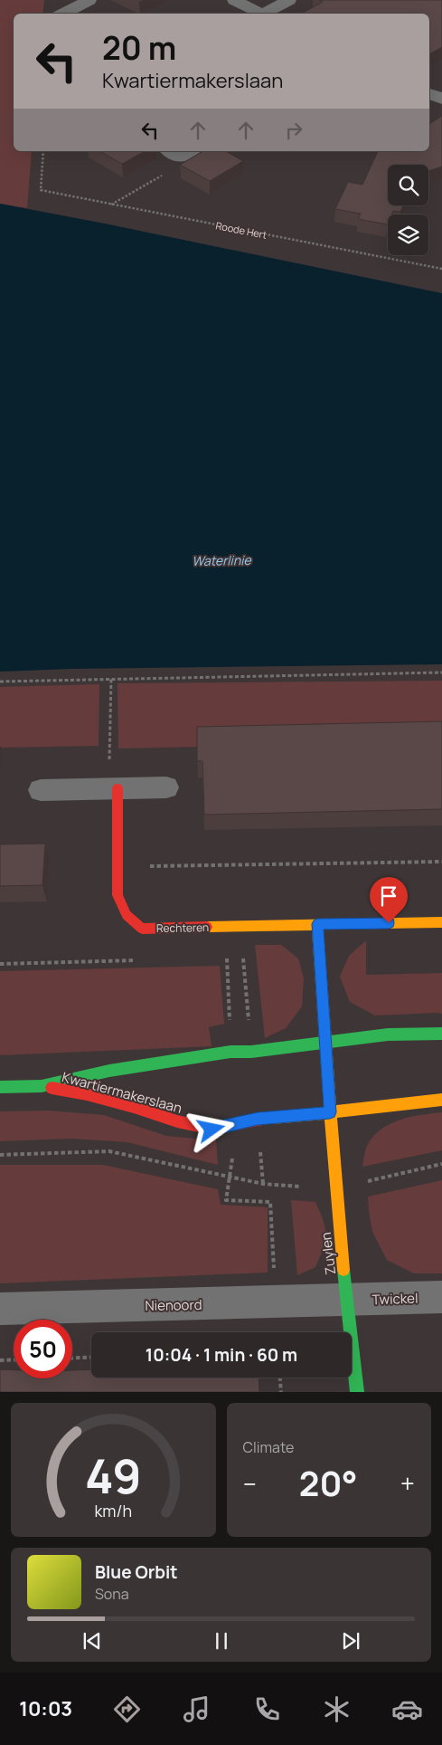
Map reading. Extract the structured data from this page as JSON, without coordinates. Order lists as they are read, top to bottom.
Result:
{
  "streets": {
    "street": [
      "Rechteren",
      "Kwartiermakerslaan",
      "Zuylen",
      "Twickel",
      "Nienoord"
    ],
    "path": ["Roode Hert"]
  },
  "crossings": [
    ["Kwartiermakerslaan", "Zuylen"],
    ["Zuylen", "Twickel"],
    ["Zuylen", "Nienoord"],
    ["Twickel", "Nienoord"]
  ],
  "water": ["Waterlinie"],
  "page": {
    "turn": ["20 m", "Kwartiermakerslaan"],
    "limit": "50",
    "trip": "10:04 · 1 min · 60 m",
    "tile": "Climate",
    "heat": ["−", "20°", "+"],
    "song": ["Blue Orbit", "Sona"],
    "tabs": "10:03",
    "gauge": ["49", "km/h"]
  }
}
